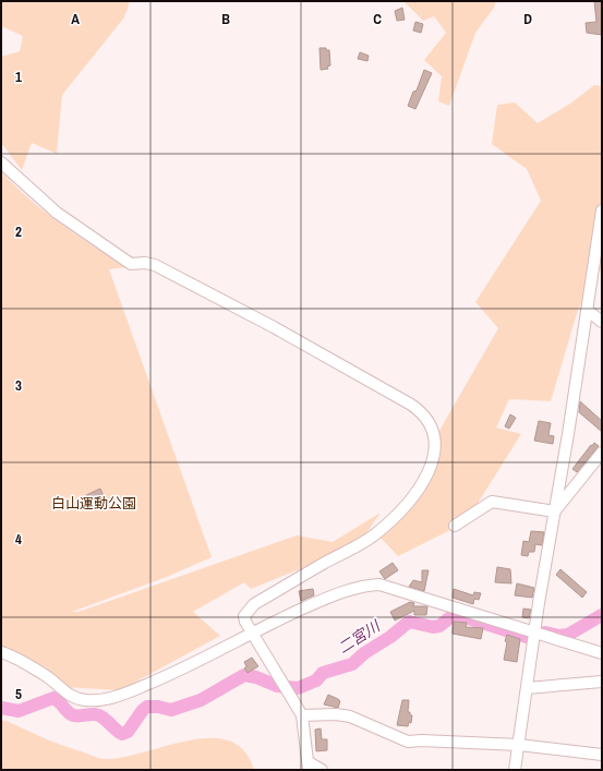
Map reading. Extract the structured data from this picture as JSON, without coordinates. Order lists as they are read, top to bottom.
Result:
{
  "water": ["二宮川"],
  "parks": ["白山運動公園"],
  "grid": {
    "columns": [
      "A",
      "B",
      "C",
      "D"
    ],
    "rows": [
      "1",
      "2",
      "3",
      "4",
      "5"
    ]
  }
}
